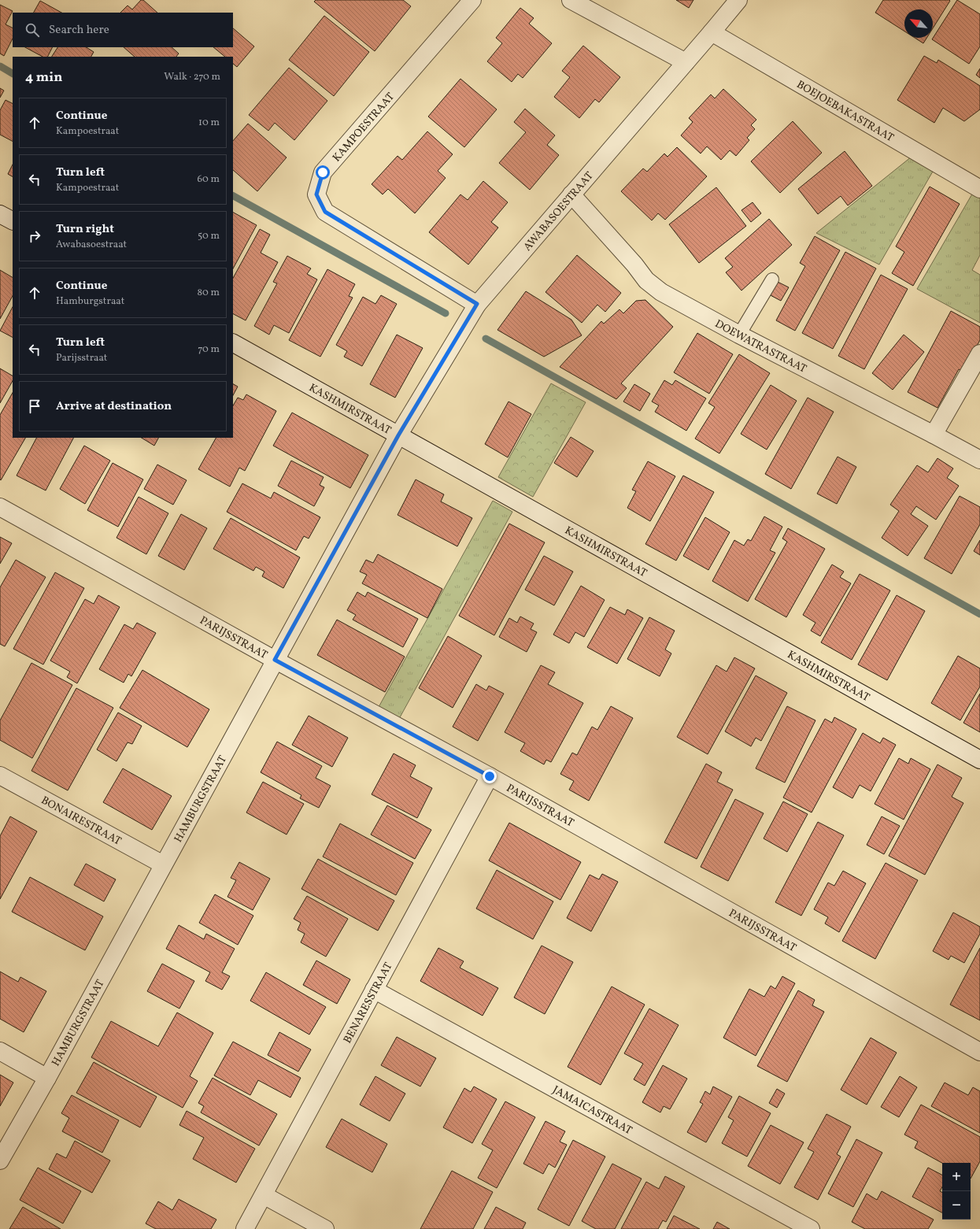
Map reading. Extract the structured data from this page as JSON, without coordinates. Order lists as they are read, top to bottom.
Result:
{
  "streets": {
    "street": [
      "BOEJOEBAKASTRAAT",
      "KAMPOESTRAAT",
      "AWABASOESTRAAT",
      "DOEWATRASTRAAT",
      "KASHMIRSTRAAT",
      "PARIJSSTRAAT",
      "HAMBURGSTRAAT",
      "BONAIRESTRAAT",
      "BENARESSTRAAT",
      "JAMAICASTRAAT"
    ]
  },
  "crossings": [
    ["BOEJOEBAKASTRAAT", "AWABASOESTRAAT"],
    ["KAMPOESTRAAT", "AWABASOESTRAAT"],
    ["AWABASOESTRAAT", "DOEWATRASTRAAT"],
    ["AWABASOESTRAAT", "KASHMIRSTRAAT"],
    ["AWABASOESTRAAT", "HAMBURGSTRAAT"],
    ["KASHMIRSTRAAT", "HAMBURGSTRAAT"],
    ["PARIJSSTRAAT", "HAMBURGSTRAAT"],
    ["PARIJSSTRAAT", "BENARESSTRAAT"],
    ["HAMBURGSTRAAT", "BONAIRESTRAAT"],
    ["BENARESSTRAAT", "JAMAICASTRAAT"]
  ],
  "north": "top left",
  "page": {
    "search": "Search here",
    "heading": ["4 min", "Walk · 270 m"],
    "list": [
      ["Continue", "Kampoestraat", "10 m"],
      ["Turn left", "Kampoestraat", "60 m"],
      ["Turn right", "Awabasoestraat", "50 m"],
      ["Continue", "Hamburgstraat", "80 m"],
      ["Turn left", "Parijsstraat", "70 m"],
      "Arrive at destination"
    ],
    "map_buttons": ["+", "−"]
  }
}
